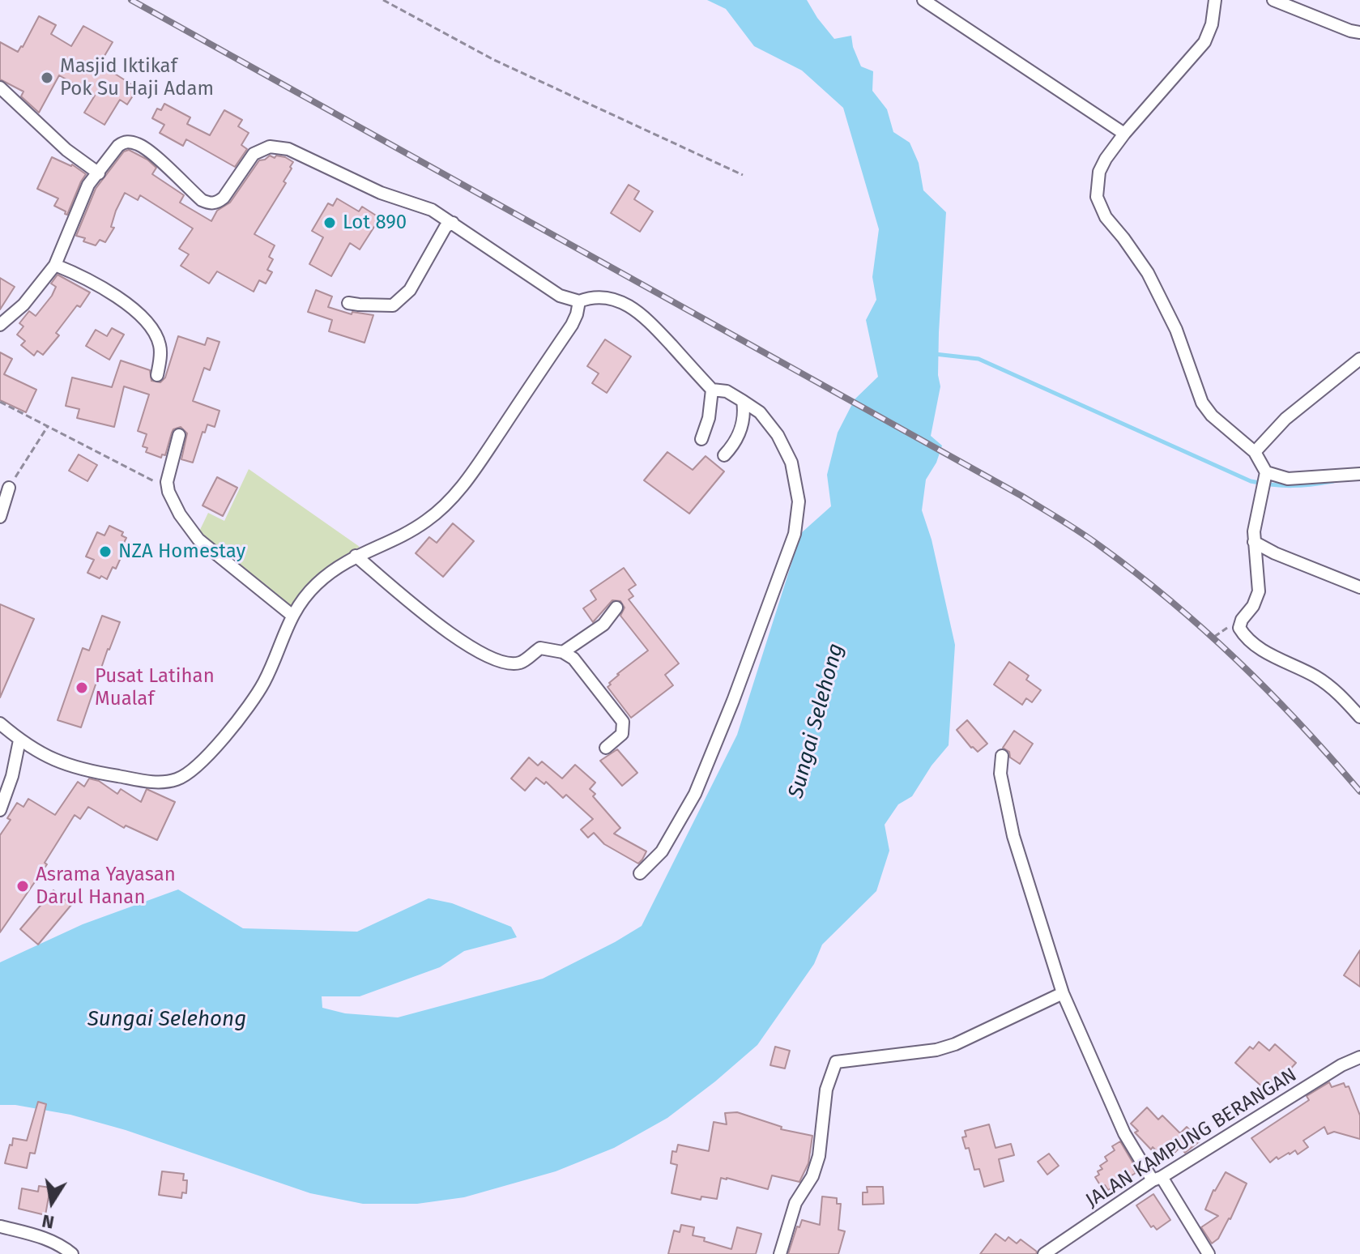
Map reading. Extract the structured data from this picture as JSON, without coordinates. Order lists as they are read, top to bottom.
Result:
{
  "streets": {
    "street": ["JALAN KAMPUNG BERANGAN"]
  },
  "water": ["Sungai Selehong"],
  "places": [
    "Masjid Iktikaf Pok Su Haji Adam",
    "Lot 890",
    "NZA Homestay",
    "Pusat Latihan Mualaf",
    "Asrama Yayasan Darul Hanan"
  ],
  "north": "bottom"
}
